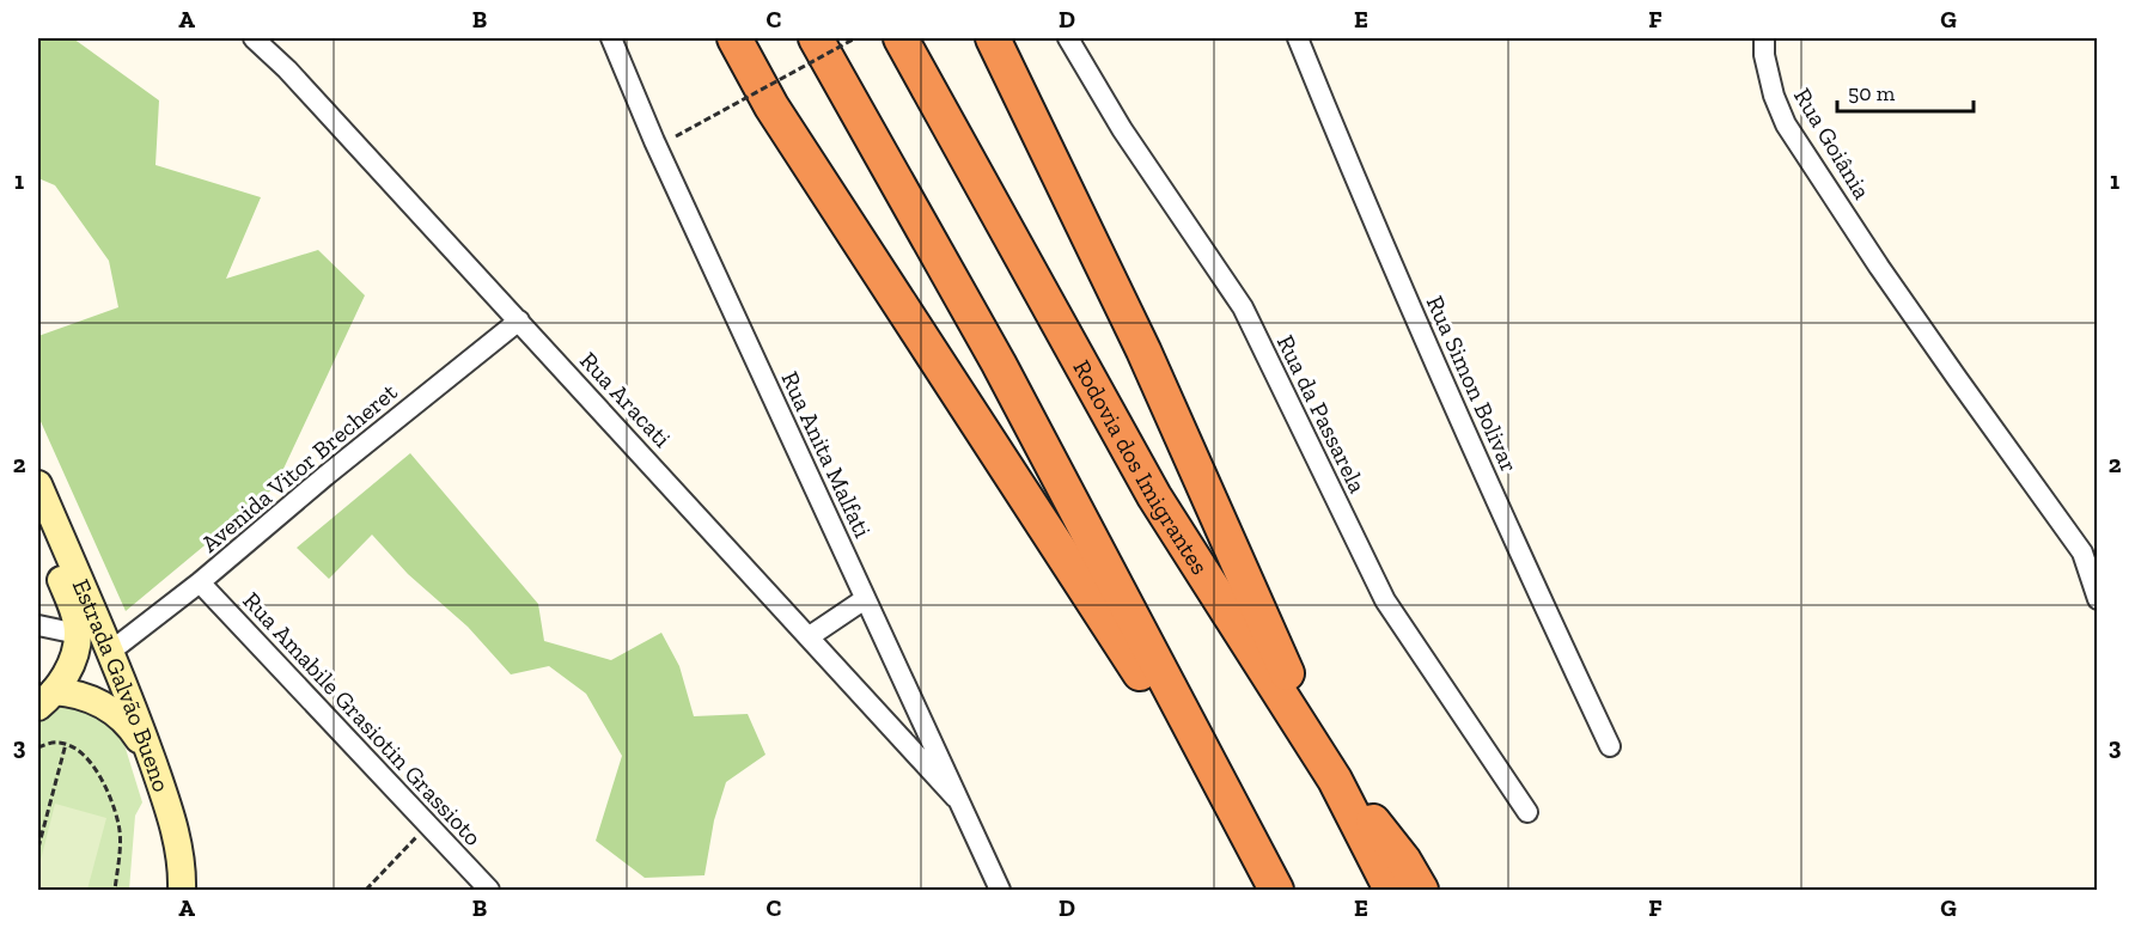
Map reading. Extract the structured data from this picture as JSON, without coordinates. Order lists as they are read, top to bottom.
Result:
{
  "streets": {
    "highway": ["Rodovia dos Imigrantes"],
    "main road": ["Estrada Galvão Bueno"],
    "street": [
      "Rua Goiânia",
      "Rua Simon Bolivar",
      "Rua Aracati",
      "Rua da Passarela",
      "Rua Anita Malfati",
      "Avenida Vitor Brecheret",
      "Rua Amabile Grasiotin Grassioto"
    ]
  },
  "crossings": [
    ["Rua Aracati", "Rua Anita Malfati"],
    ["Rua Aracati", "Avenida Vitor Brecheret"],
    ["Avenida Vitor Brecheret", "Estrada Galvão Bueno"],
    ["Avenida Vitor Brecheret", "Rua Amabile Grasiotin Grassioto"]
  ],
  "scale_bar": "50 m",
  "grid": {
    "columns": [
      "A",
      "B",
      "C",
      "D",
      "E",
      "F",
      "G"
    ],
    "rows": ["1", "2", "3"]
  }
}
